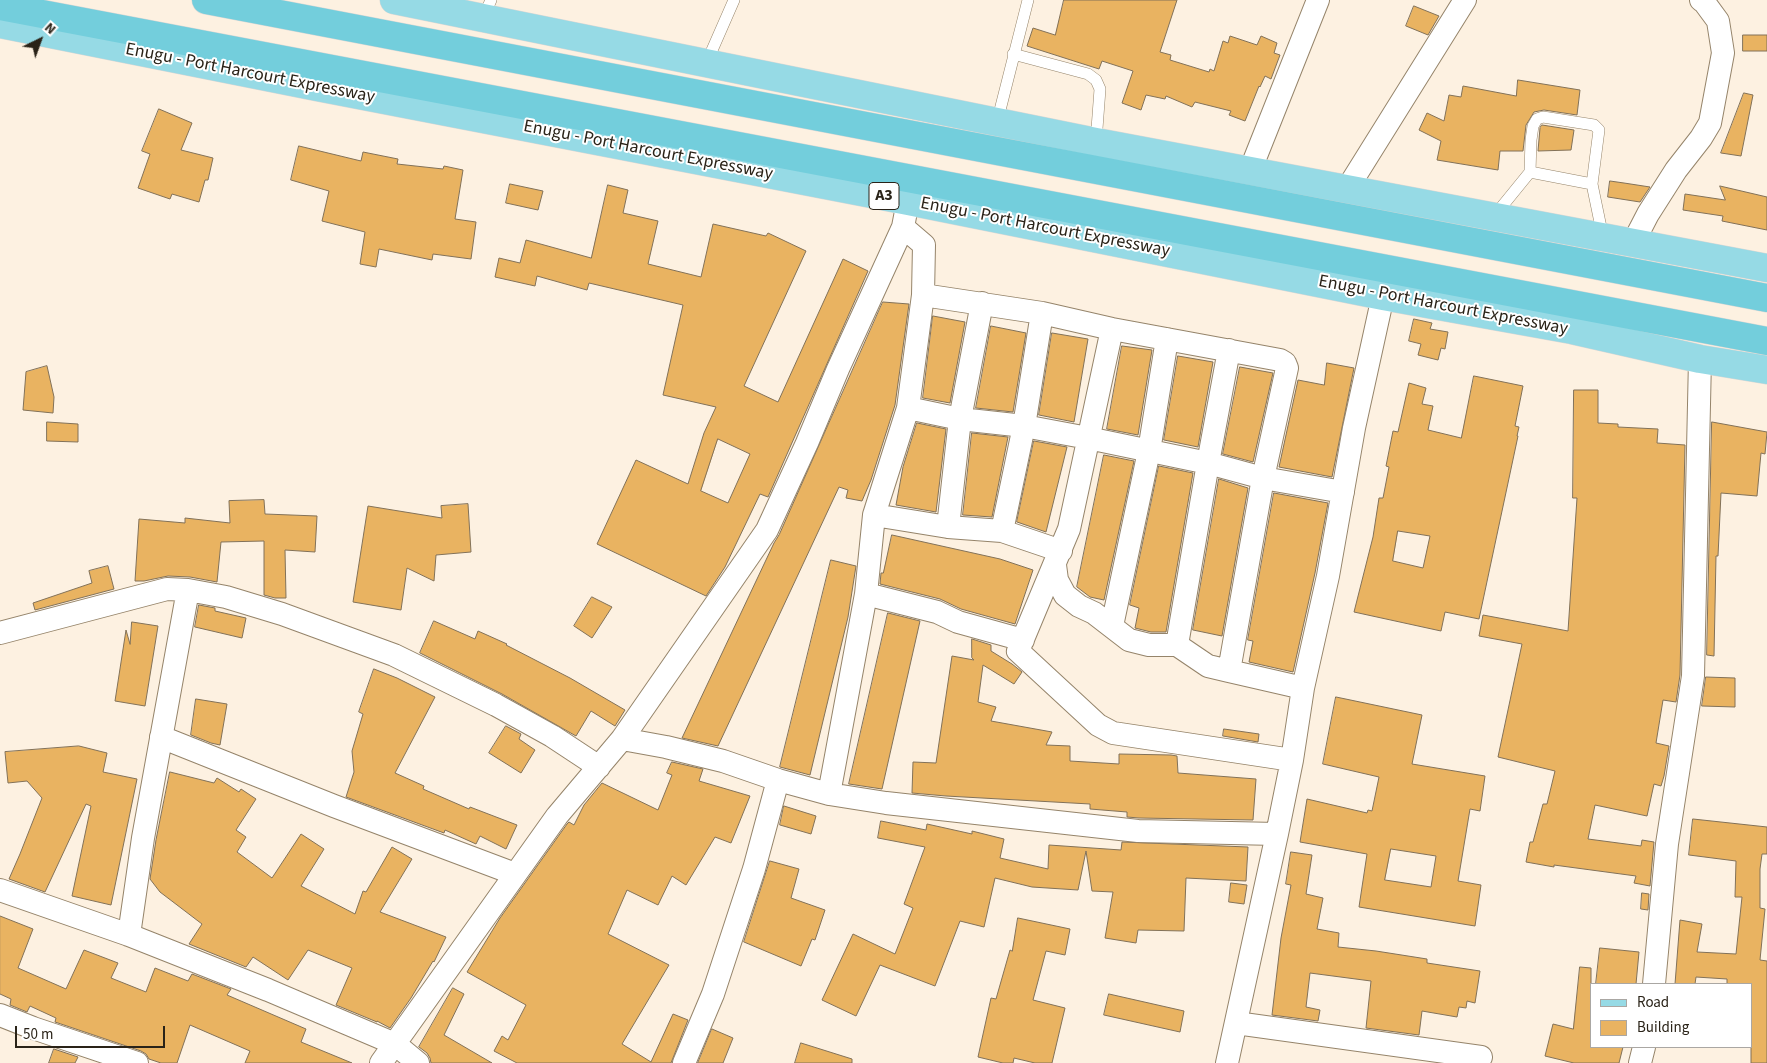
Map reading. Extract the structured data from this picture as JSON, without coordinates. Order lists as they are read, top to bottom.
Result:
{
  "streets": {
    "highway": ["Enugu - Port Harcourt Expressway", "A3"]
  },
  "legend": ["Road", "Building"],
  "scale_bar": "50 m",
  "north": "top right"
}
